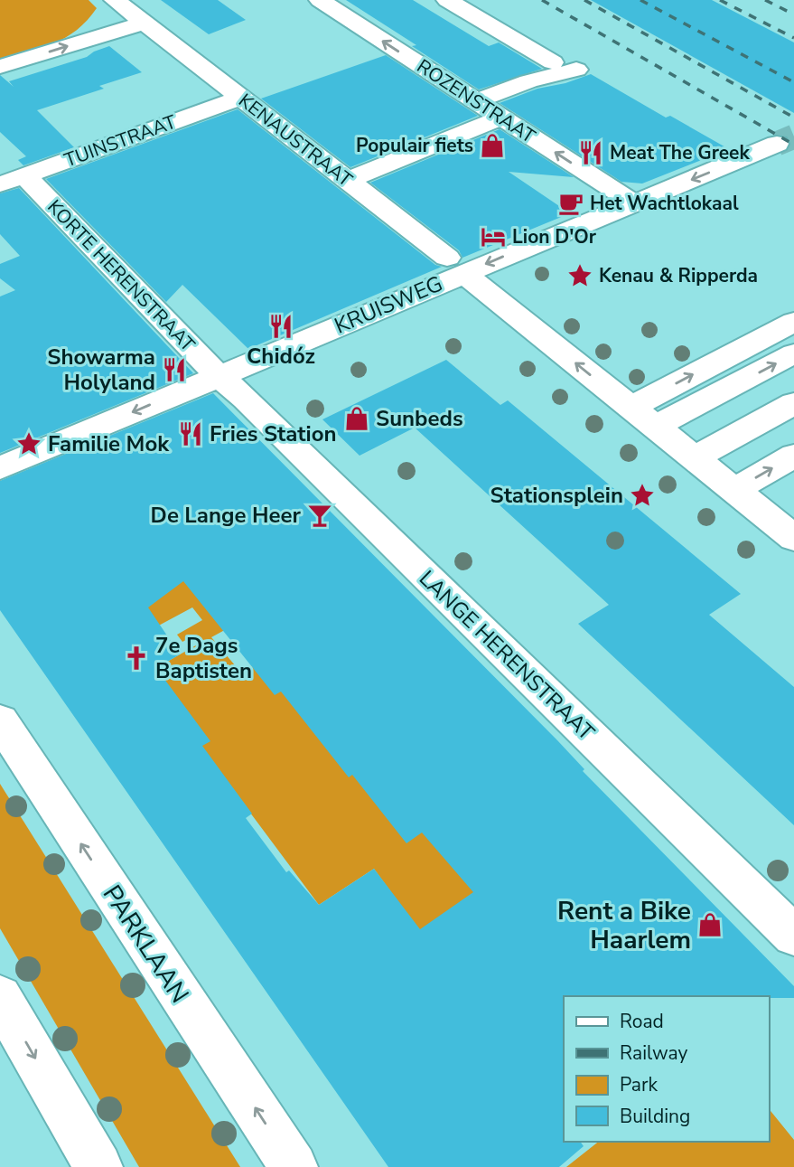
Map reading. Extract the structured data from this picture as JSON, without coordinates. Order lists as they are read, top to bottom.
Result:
{
  "streets": {
    "street": [
      "ROZENSTRAAT",
      "KENAUSTRAAT",
      "TUINSTRAAT",
      "KORTE HERENSTRAAT",
      "KRUISWEG",
      "LANGE HERENSTRAAT",
      "PARKLAAN"
    ]
  },
  "crossings": [
    ["ROZENSTRAAT", "KRUISWEG"],
    ["KENAUSTRAAT", "TUINSTRAAT"],
    ["KENAUSTRAAT", "KRUISWEG"],
    ["TUINSTRAAT", "KORTE HERENSTRAAT"],
    ["KORTE HERENSTRAAT", "KRUISWEG"],
    ["KORTE HERENSTRAAT", "LANGE HERENSTRAAT"],
    ["KRUISWEG", "LANGE HERENSTRAAT"]
  ],
  "places": {
    "shop": ["Populair fiets", "Sunbeds", "Rent a Bike Haarlem"],
    "restaurant": [
      "Meat The Greek",
      "Chidóz",
      "Showarma Holyland",
      "Fries Station"
    ],
    "cafe": ["Het Wachtlokaal"],
    "hotel": ["Lion D'Or"],
    "place": ["Kenau & Ripperda", "Familie Mok", "Stationsplein"],
    "bar": ["De Lange Heer"],
    "church": ["7e Dags Baptisten"]
  },
  "legend": [
    "Road",
    "Railway",
    "Park",
    "Building"
  ]
}
